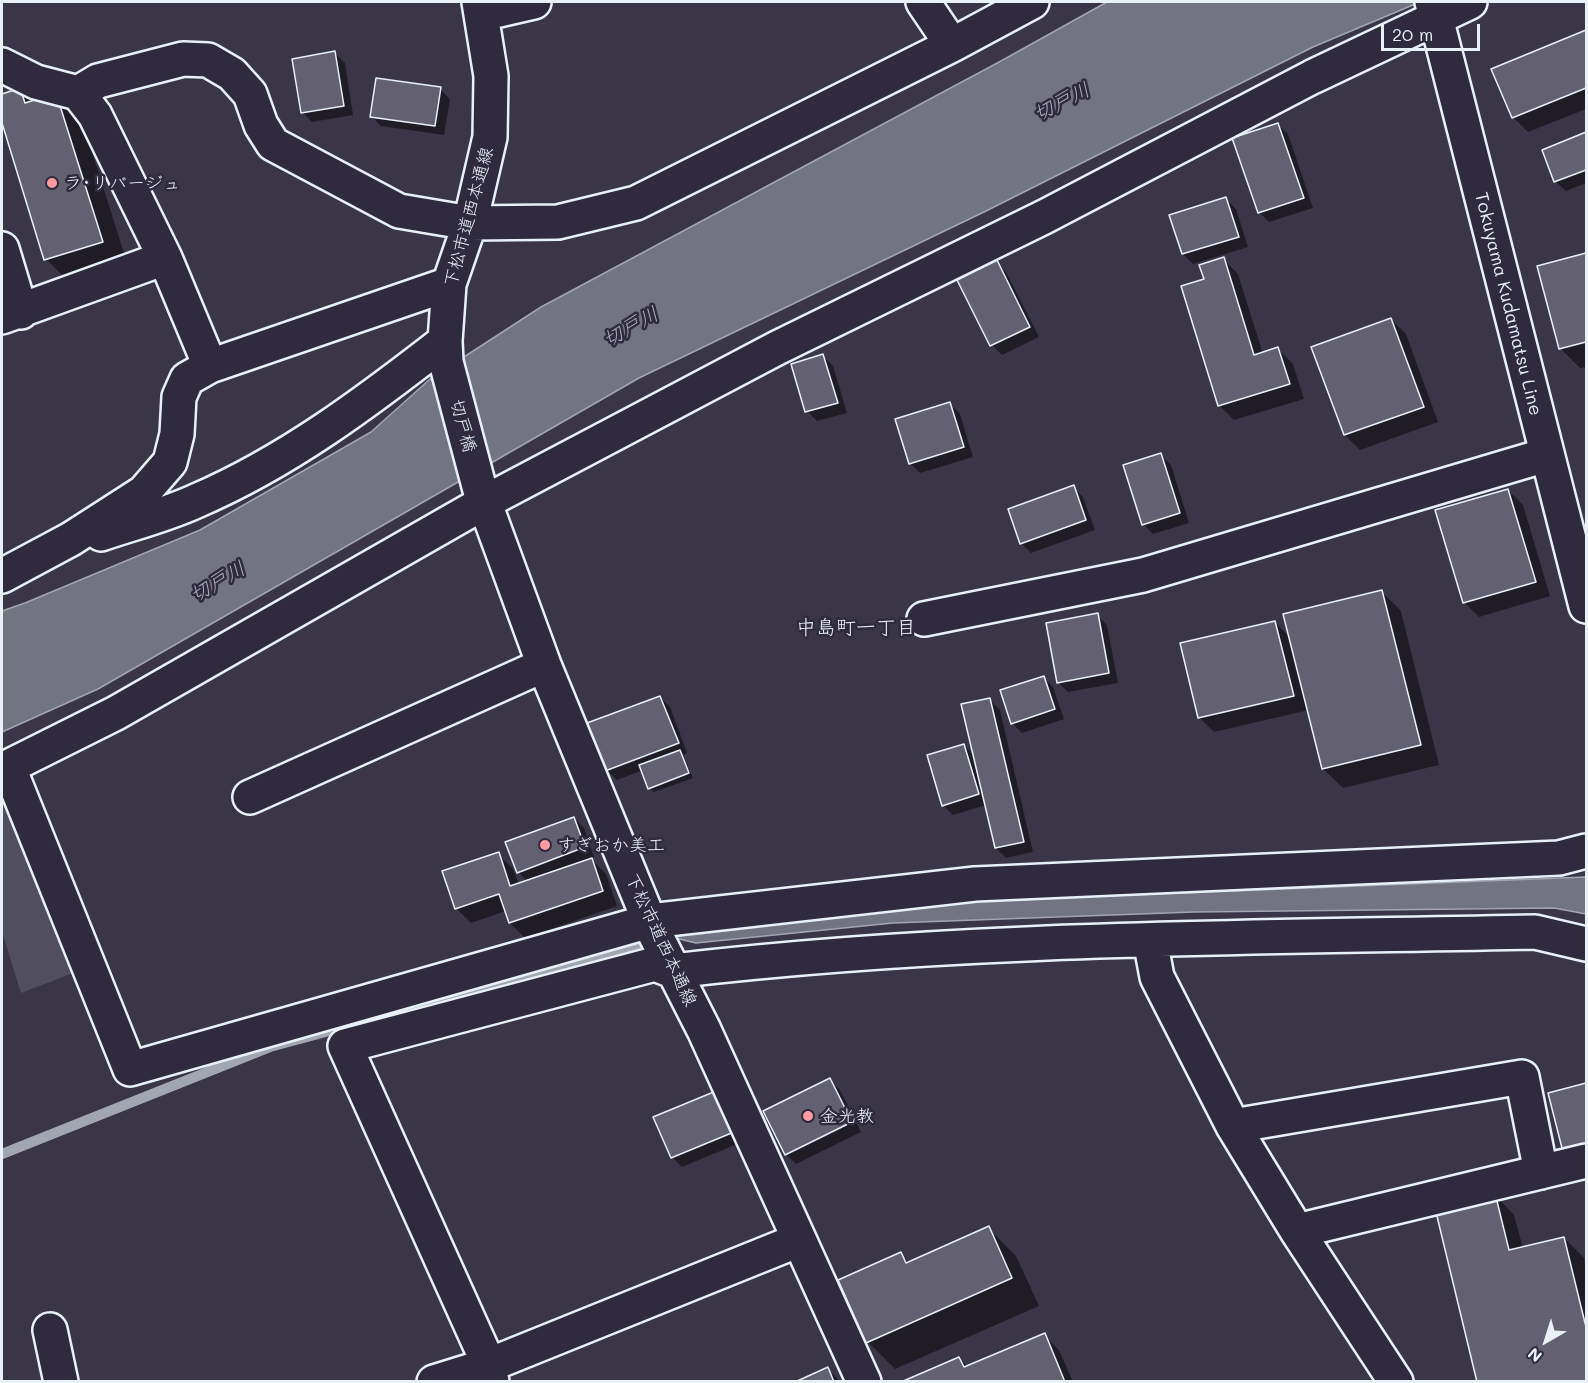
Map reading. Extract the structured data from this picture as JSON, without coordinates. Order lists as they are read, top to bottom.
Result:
{
  "streets": {
    "street": ["下松市道西本通線", "Tokuyama Kudamatsu Line", "切戸橋"]
  },
  "crossings": [
    ["下松市道西本通線", "切戸橋"]
  ],
  "districts": ["中島町一丁目"],
  "water": ["切戸川"],
  "places": ["ラ･リバージュ", "すぎおか美工", "金光教"],
  "scale_bar": "20 m",
  "north": "bottom left"
}
